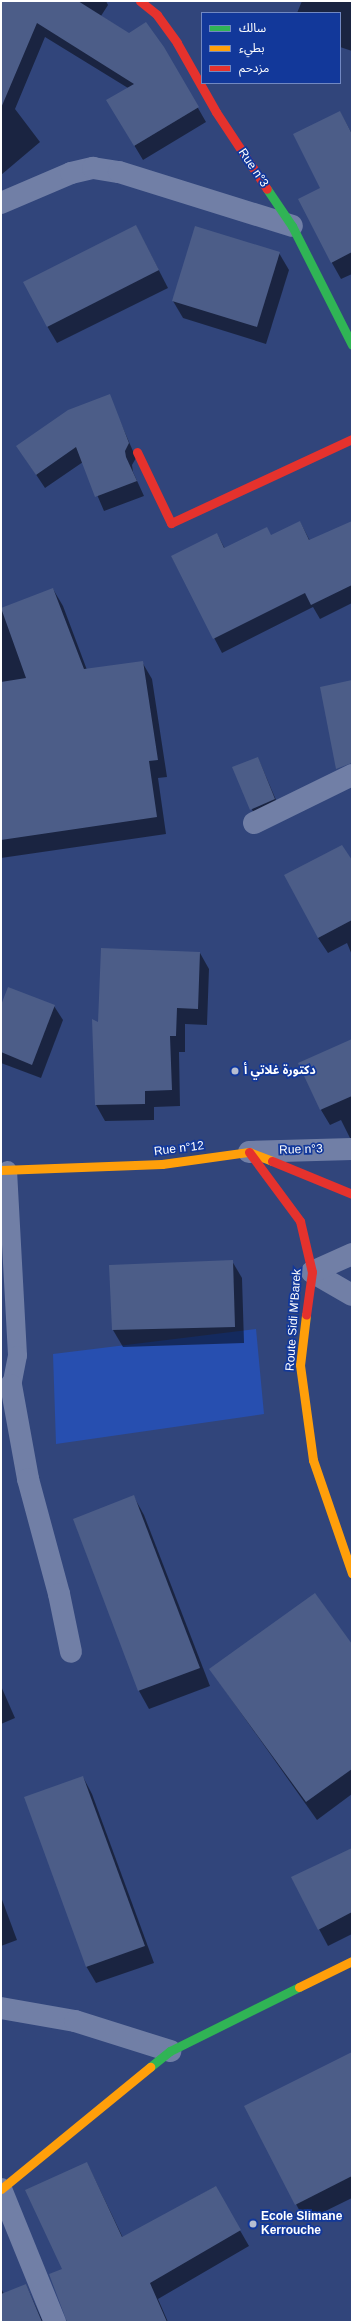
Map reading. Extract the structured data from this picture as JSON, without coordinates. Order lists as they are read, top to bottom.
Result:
{
  "streets": {
    "street": ["Rue n°3", "Rue n°12", "Route Sidi M'Barek"]
  },
  "crossings": [
    ["Rue n°3", "Rue n°12"],
    ["Rue n°3", "Route Sidi M'Barek"],
    ["Rue n°12", "Route Sidi M'Barek"]
  ],
  "places": ["دكتورة غلاتي أ", "Ecole Slimane Kerrouche"],
  "legend": ["سالك", "بطيء", "مزدحم"]
}
